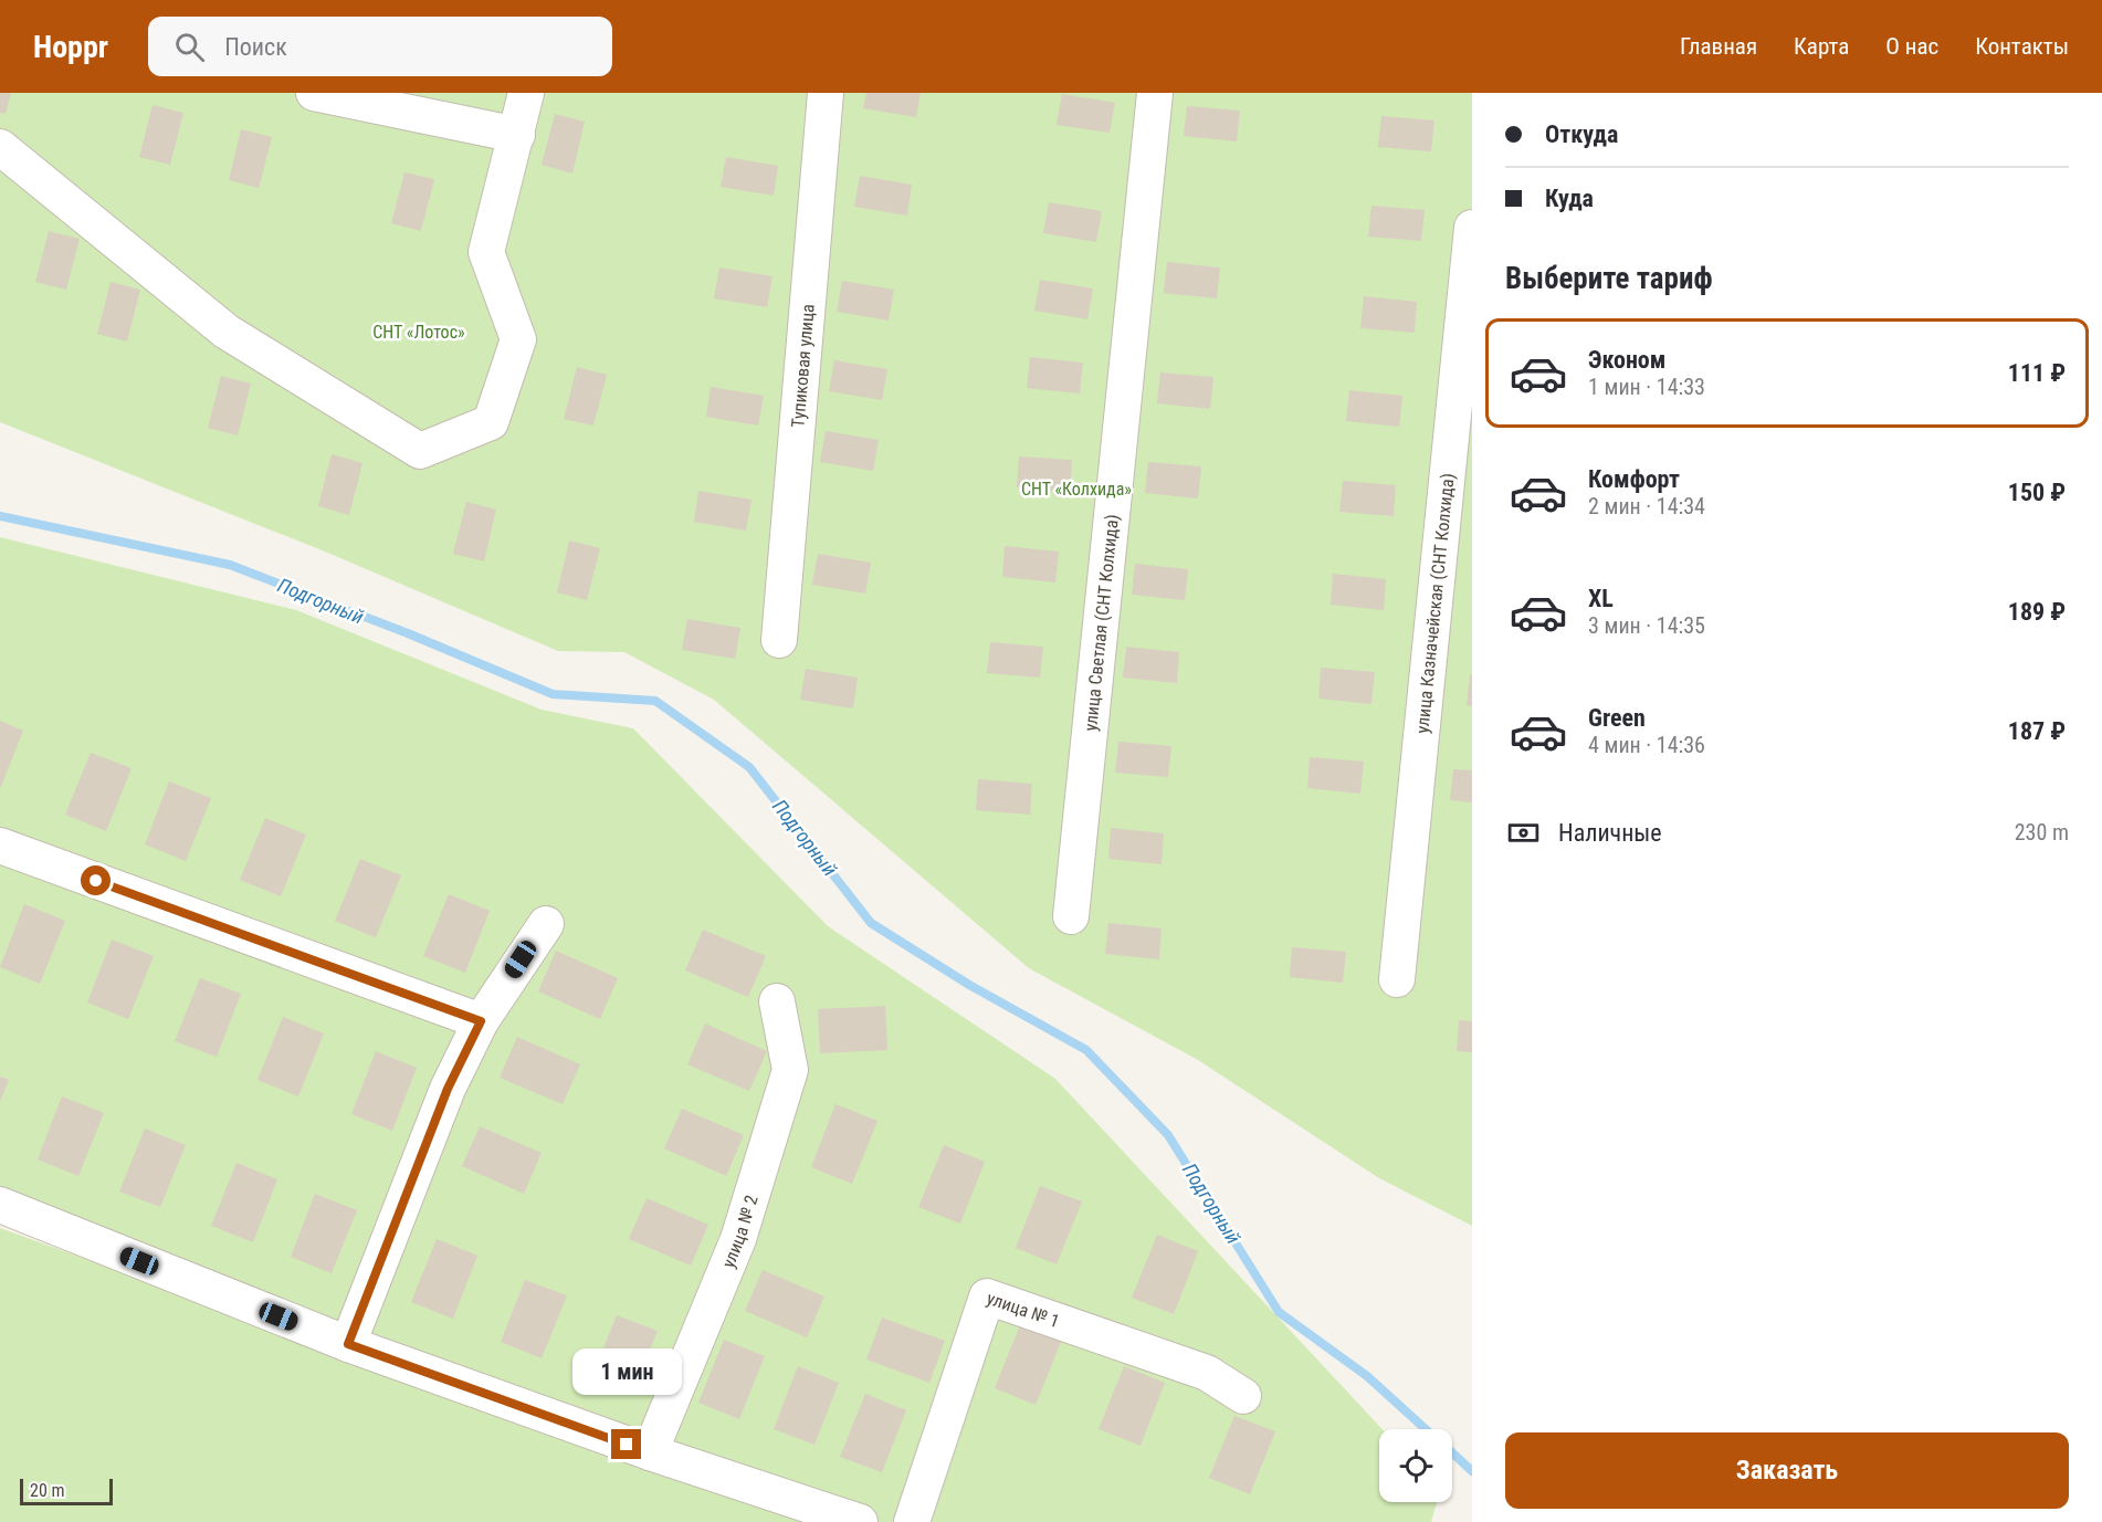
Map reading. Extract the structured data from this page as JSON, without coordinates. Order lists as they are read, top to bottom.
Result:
{
  "streets": {
    "street": [
      "Тупиковая улица",
      "улица Казначейская (СНТ Колхида)",
      "улица Светлая (СНТ Колхида)",
      "улица № 2",
      "улица № 1"
    ]
  },
  "water": ["Подгорный"],
  "parks": ["СНТ «Лотос»", "СНТ «Колхида»"],
  "scale_bar": "20 m",
  "page": {
    "header": "Hoppr",
    "search": "Поиск",
    "nav": [
      "Главная",
      "Карта",
      "О нас",
      "Контакты"
    ],
    "banner": ["Откуда", "Куда"],
    "heading": "Выберите тариф",
    "list": [
      {
        "name": "Эконом",
        "note": "1 мин · 14:33",
        "value": "111 ₽"
      },
      {
        "name": "Комфорт",
        "note": "2 мин · 14:34",
        "value": "150 ₽"
      },
      {
        "name": "XL",
        "note": "3 мин · 14:35",
        "value": "189 ₽"
      },
      {
        "name": "Green",
        "note": "4 мин · 14:36",
        "value": "187 ₽"
      }
    ],
    "pay": ["Наличные", "230 m"],
    "bubble": "1 мин",
    "buttons": "Заказать",
    "scale": "20 m"
  }
}
